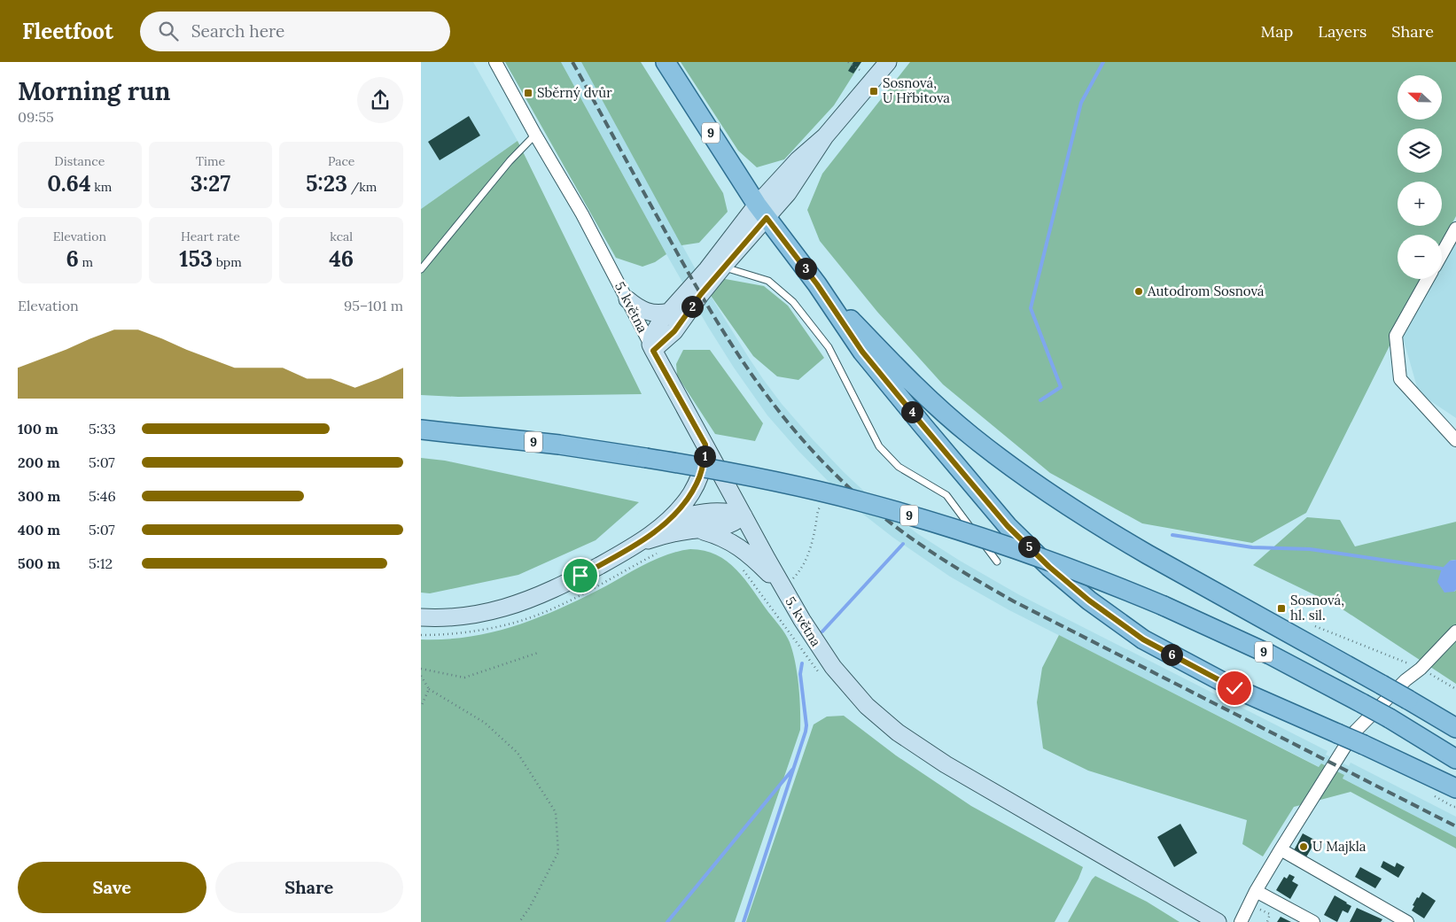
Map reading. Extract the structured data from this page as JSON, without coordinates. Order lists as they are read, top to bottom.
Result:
{
  "streets": {
    "main road": ["9"],
    "street": ["5. května"]
  },
  "places": {
    "transit": ["Sosnová, U Hřbitova", "Sběrný dvůr", "Sosnová, hl. sil."],
    "other": ["Autodrom Sosnová", "U Majkla"]
  },
  "north": "left",
  "page": {
    "header": "Fleetfoot",
    "search": "Search here",
    "nav": ["Map", "Layers", "Share"],
    "heading": ["Morning run", "09:55"],
    "map_buttons": ["+", "−"],
    "stats": [
      ["Distance", "0.64 km"],
      ["Time", "3:27"],
      ["Pace", "5:23 /km"],
      ["Elevation", "6 m"],
      ["Heart rate", "153 bpm"],
      ["kcal", "46"]
    ],
    "pins": [
      "3",
      "2",
      "4",
      "1",
      "5",
      "6"
    ],
    "chart": ["Elevation", "95–101 m"],
    "list": [
      {
        "name": "100 m",
        "note": "5:33"
      },
      {
        "name": "200 m",
        "note": "5:07"
      },
      {
        "name": "300 m",
        "note": "5:46"
      },
      {
        "name": "400 m",
        "note": "5:07"
      },
      {
        "name": "500 m",
        "note": "5:12"
      }
    ],
    "buttons": ["Save", "Share"]
  }
}
